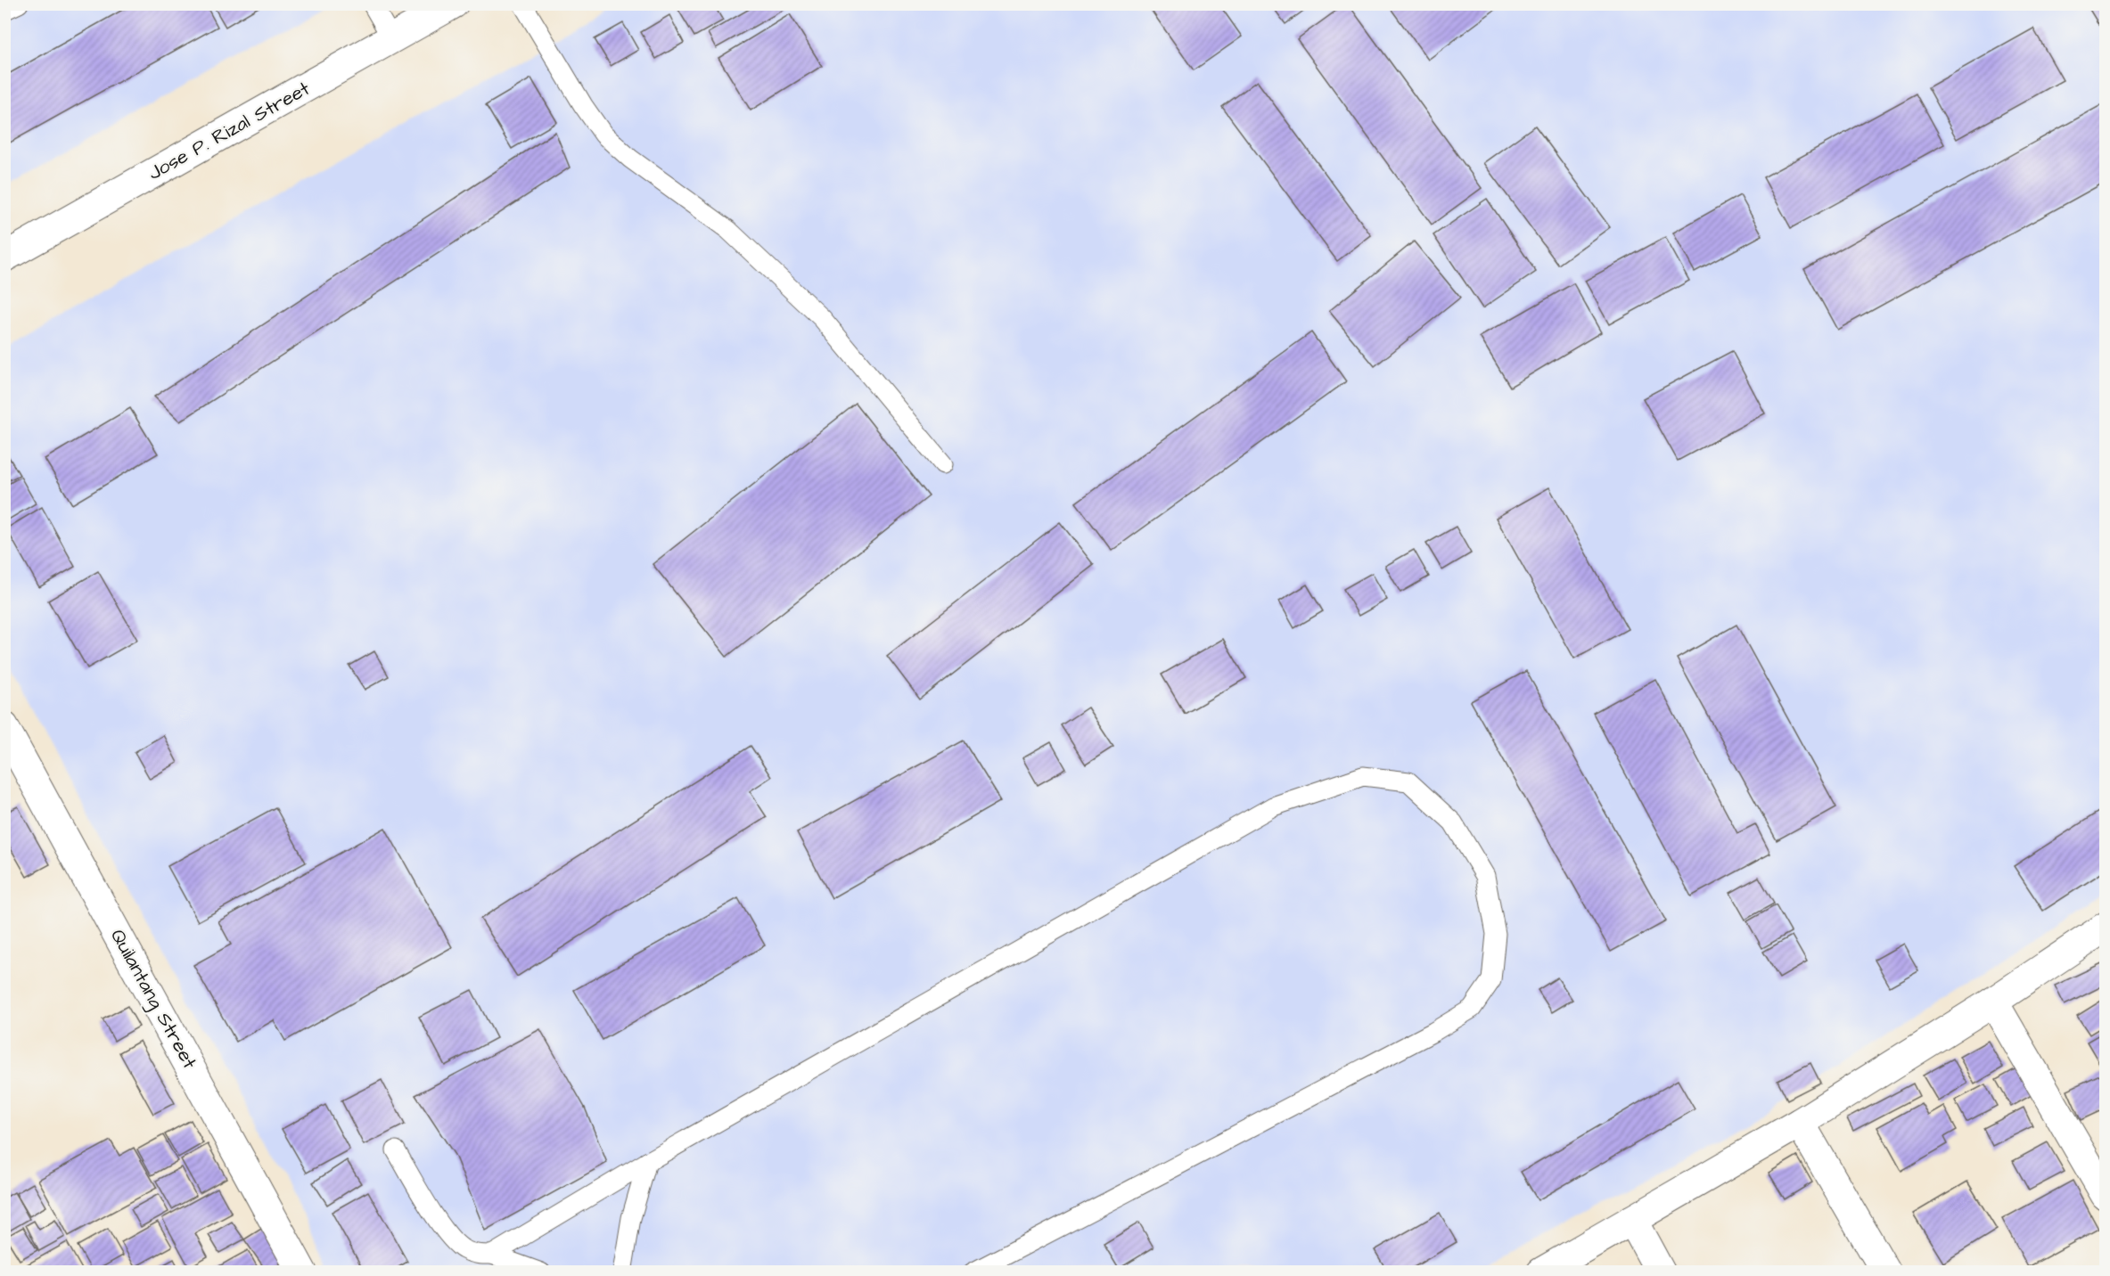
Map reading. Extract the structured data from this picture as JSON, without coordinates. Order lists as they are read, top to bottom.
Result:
{
  "streets": {
    "street": ["Jose P. Rizal Street", "Quilantang Street"]
  }
}
